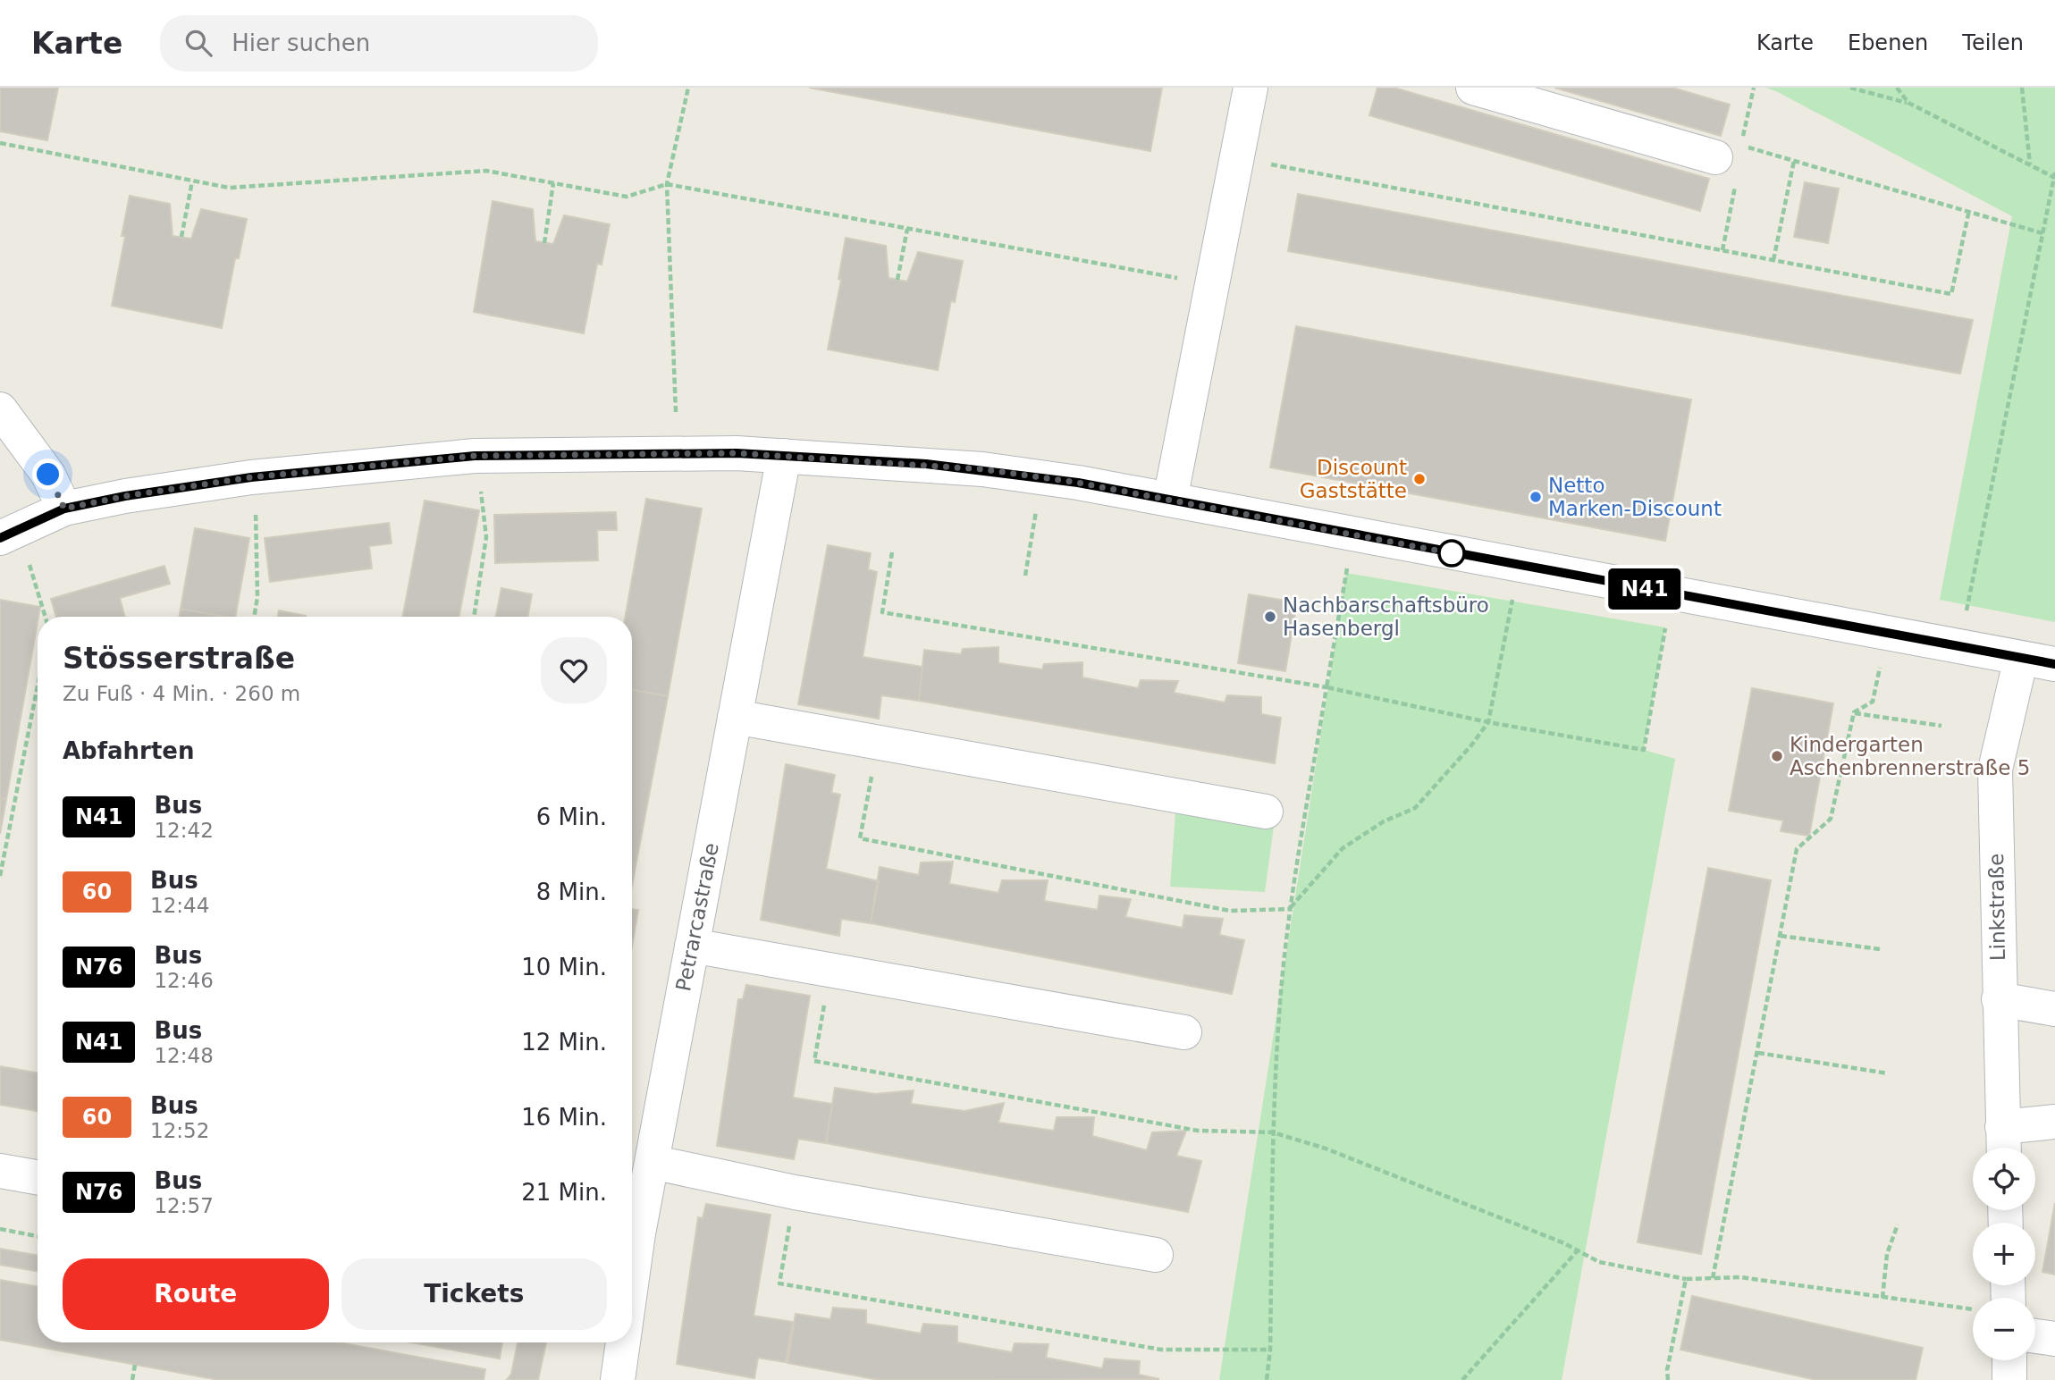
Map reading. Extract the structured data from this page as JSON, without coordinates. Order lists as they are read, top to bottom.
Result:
{
  "streets": {
    "street": ["Linkstraße", "Petrarcastraße"]
  },
  "places": [
    "Discount Gaststätte",
    "Netto Marken-Discount",
    "Nachbarschaftsbüro Hasenbergl",
    "Kindergarten Aschenbrennerstraße 5"
  ],
  "lines": ["bus line N41"],
  "page": {
    "header": "Karte",
    "search": "Hier suchen",
    "nav": ["Karte", "Ebenen", "Teilen"],
    "on_map": "N41",
    "heading": [
      ["Stösserstraße", "Zu Fuß · 4 Min. · 260 m"],
      "Abfahrten"
    ],
    "list": [
      {
        "mark": "N41",
        "name": "Bus",
        "note": "12:42",
        "value": "6 Min."
      },
      {
        "mark": "60",
        "name": "Bus",
        "note": "12:44",
        "value": "8 Min."
      },
      {
        "mark": "N76",
        "name": "Bus",
        "note": "12:46",
        "value": "10 Min."
      },
      {
        "mark": "N41",
        "name": "Bus",
        "note": "12:48",
        "value": "12 Min."
      },
      {
        "mark": "60",
        "name": "Bus",
        "note": "12:52",
        "value": "16 Min."
      },
      {
        "mark": "N76",
        "name": "Bus",
        "note": "12:57",
        "value": "21 Min."
      }
    ],
    "map_buttons": ["+", "−"],
    "buttons": ["Route", "Tickets"]
  }
}
